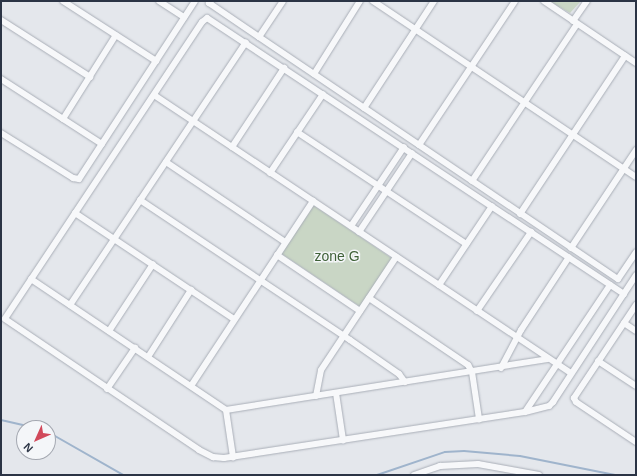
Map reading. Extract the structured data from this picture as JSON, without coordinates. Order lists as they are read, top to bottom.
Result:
{
  "parks": ["zone G"],
  "north": "bottom left"
}
